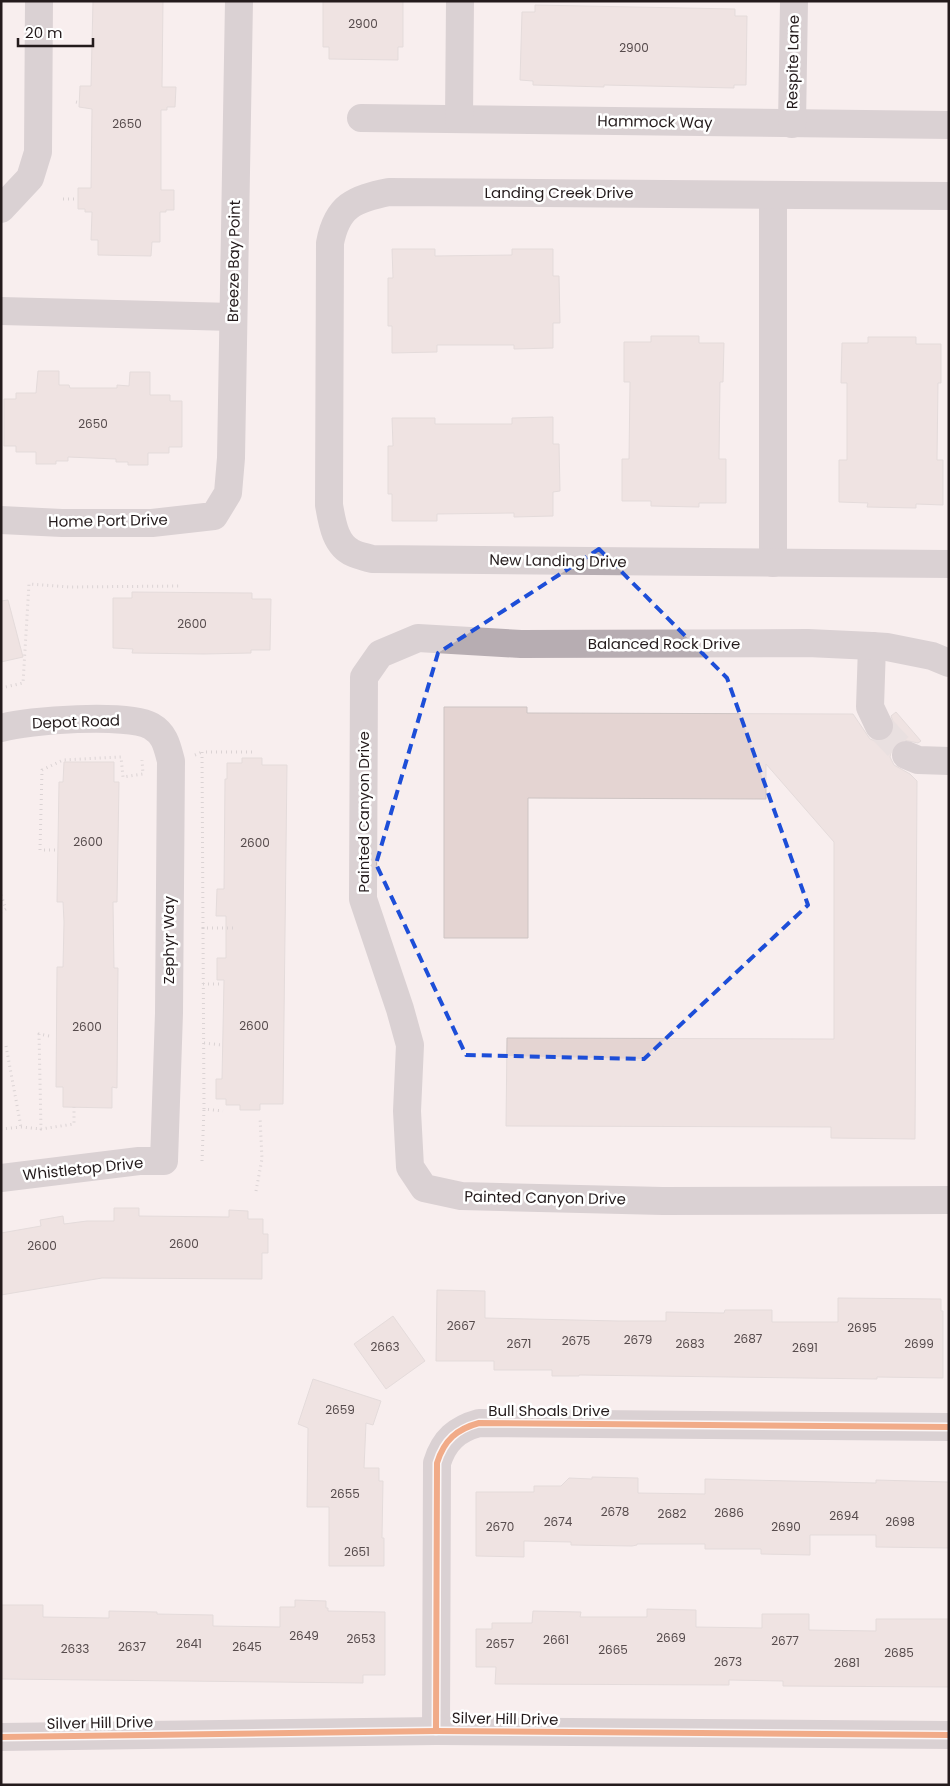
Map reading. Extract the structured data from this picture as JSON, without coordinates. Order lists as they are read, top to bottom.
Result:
{
  "streets": {
    "street": [
      "Respite Lane",
      "Hammock Way",
      "Landing Creek Drive",
      "Breeze Bay Point",
      "Home Port Drive",
      "New Landing Drive",
      "Balanced Rock Drive",
      "Depot Road",
      "Painted Canyon Drive",
      "Zephyr Way",
      "Whistletop Drive",
      "Bull Shoals Drive",
      "Silver Hill Drive"
    ]
  },
  "crossings": [
    ["Respite Lane", "Hammock Way"],
    ["Landing Creek Drive", "New Landing Drive"],
    ["Breeze Bay Point", "Home Port Drive"],
    ["Balanced Rock Drive", "Painted Canyon Drive"],
    ["Depot Road", "Zephyr Way"],
    ["Zephyr Way", "Whistletop Drive"],
    ["Bull Shoals Drive", "Silver Hill Drive"]
  ],
  "house_numbers": [
    "2900",
    "2900",
    "2650",
    "2650",
    "2600",
    "2600",
    "2600",
    "2600",
    "2600",
    "2600",
    "2600",
    "2667",
    "2695",
    "2687",
    "2679",
    "2675",
    "2671",
    "2683",
    "2699",
    "2663",
    "2691",
    "2659",
    "2655",
    "2678",
    "2686",
    "2682",
    "2694",
    "2674",
    "2698",
    "2670",
    "2690",
    "2651",
    "2649",
    "2669",
    "2653",
    "2661",
    "2677",
    "2641",
    "2657",
    "2637",
    "2645",
    "2633",
    "2665",
    "2685",
    "2673",
    "2681"
  ],
  "scale_bar": "20 m"
}
